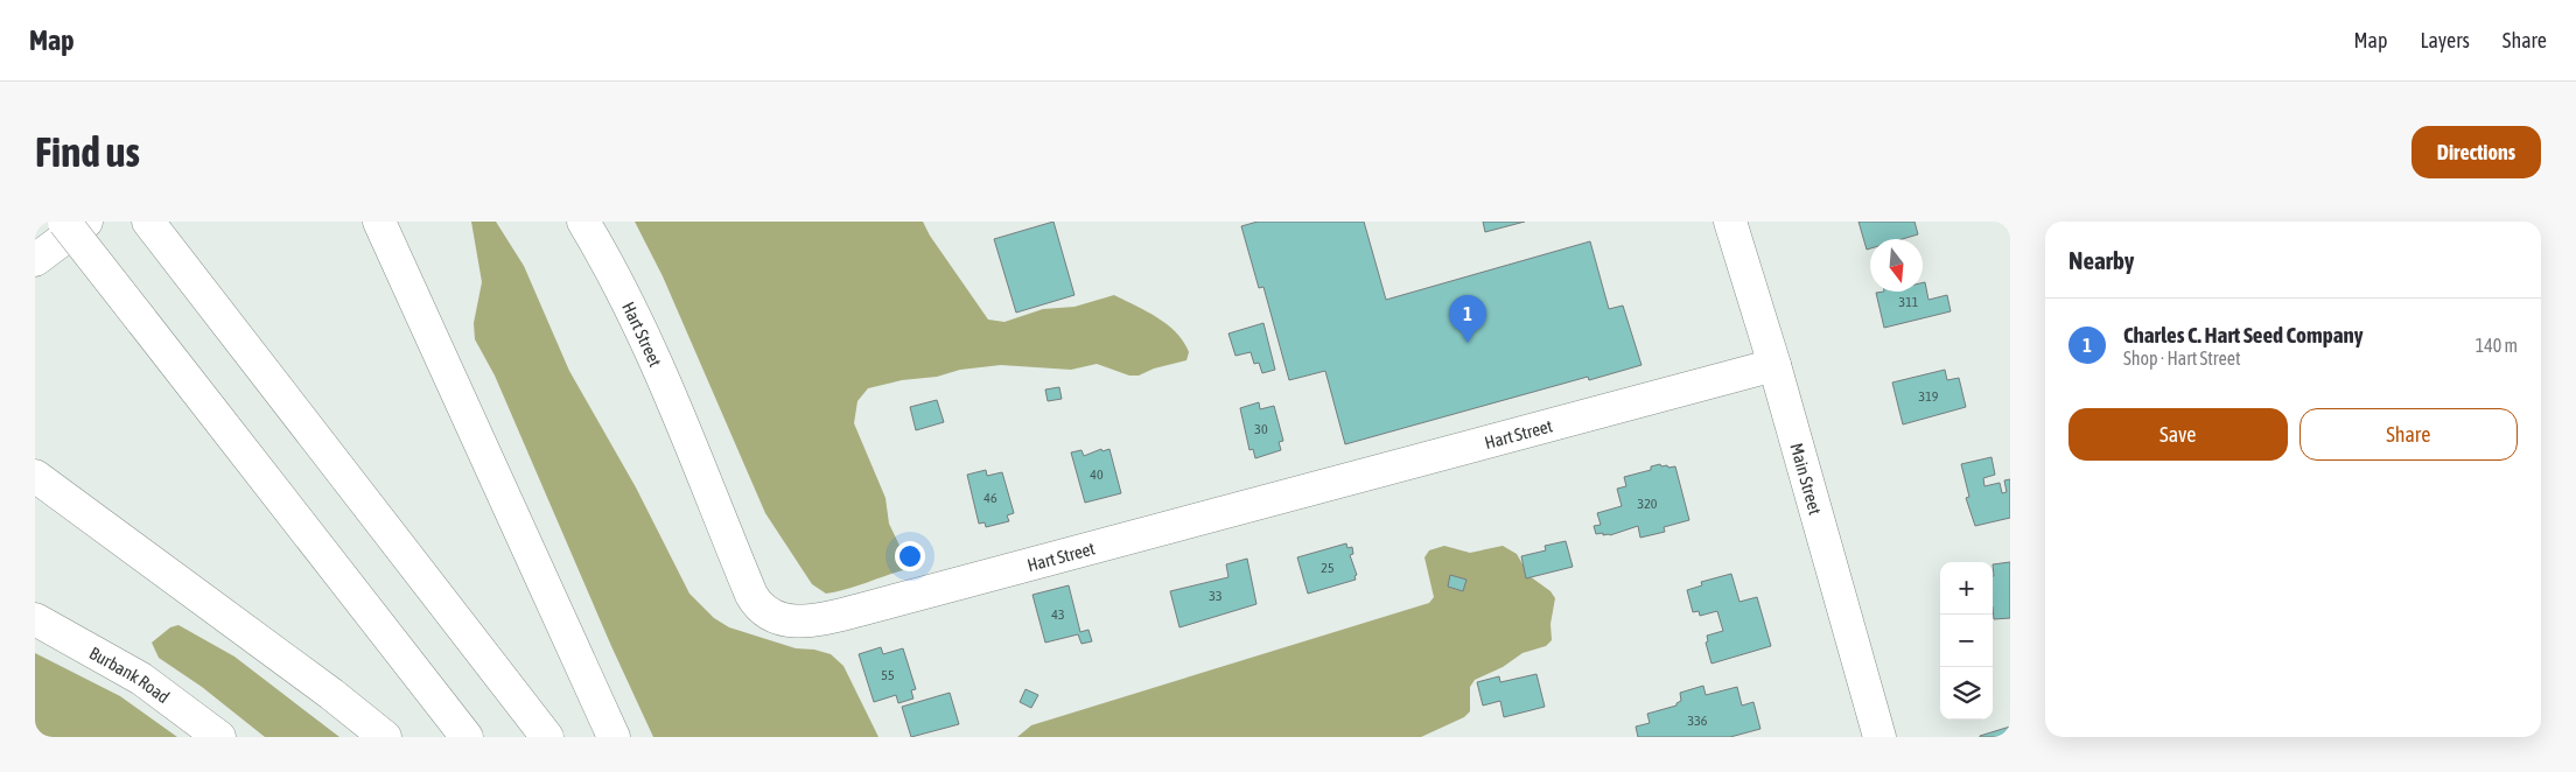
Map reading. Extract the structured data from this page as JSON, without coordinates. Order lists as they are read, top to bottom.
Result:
{
  "streets": {
    "main road": ["Hart Street", "Main Street", "Burbank Road"]
  },
  "crossings": [
    ["Hart Street", "Main Street"]
  ],
  "house_numbers": [
    "311",
    "319",
    "30",
    "40",
    "46",
    "320",
    "25",
    "33",
    "43",
    "55",
    "336"
  ],
  "north": "bottom",
  "page": {
    "header": "Map",
    "nav": ["Map", "Layers", "Share"],
    "buttons": [
      "Directions",
      ["Save", "Share"]
    ],
    "title": "Find us",
    "heading": "Nearby",
    "pins": "1",
    "list": [
      {
        "mark": "1",
        "name": "Charles C. Hart Seed Company",
        "note": "Shop · Hart Street",
        "value": "140 m"
      }
    ],
    "map_buttons": ["+", "−"]
  }
}
